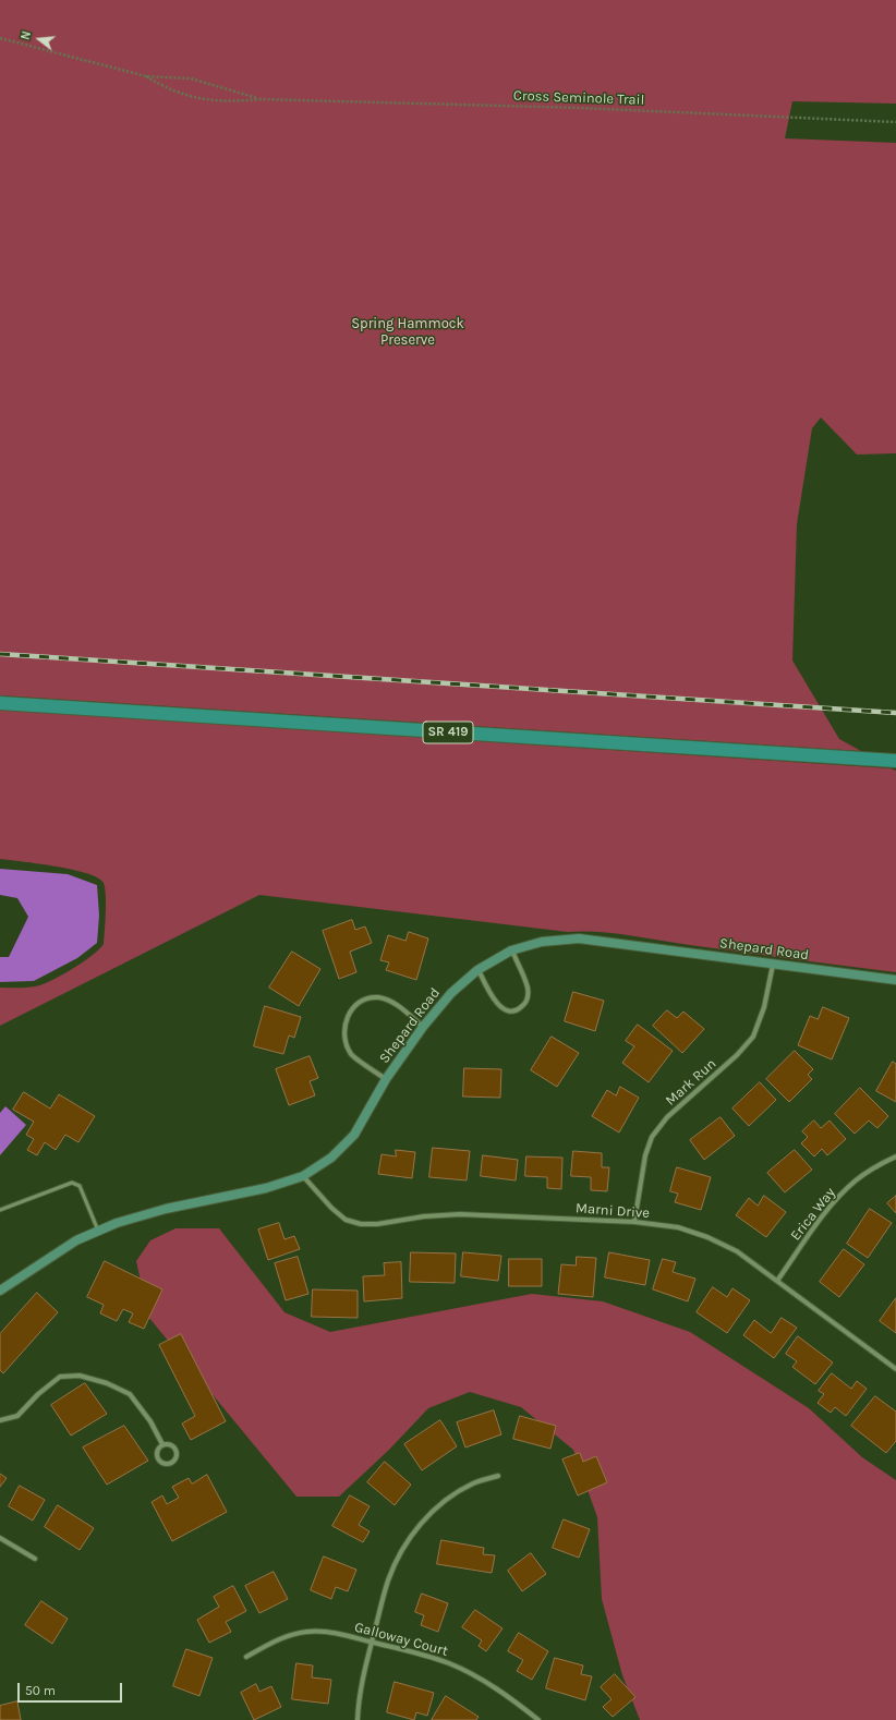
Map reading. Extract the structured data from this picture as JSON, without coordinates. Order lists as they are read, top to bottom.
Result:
{
  "streets": {
    "main road": ["SR 419"],
    "street": [
      "Shepard Road",
      "Mark Run",
      "Marni Drive",
      "Erica Way",
      "Galloway Court"
    ],
    "path": ["Cross Seminole Trail"]
  },
  "crossings": [
    ["Shepard Road", "Mark Run"],
    ["Shepard Road", "Marni Drive"],
    ["Mark Run", "Marni Drive"],
    ["Marni Drive", "Erica Way"]
  ],
  "parks": ["Spring Hammock Preserve"],
  "scale_bar": "50 m",
  "north": "left"
}
